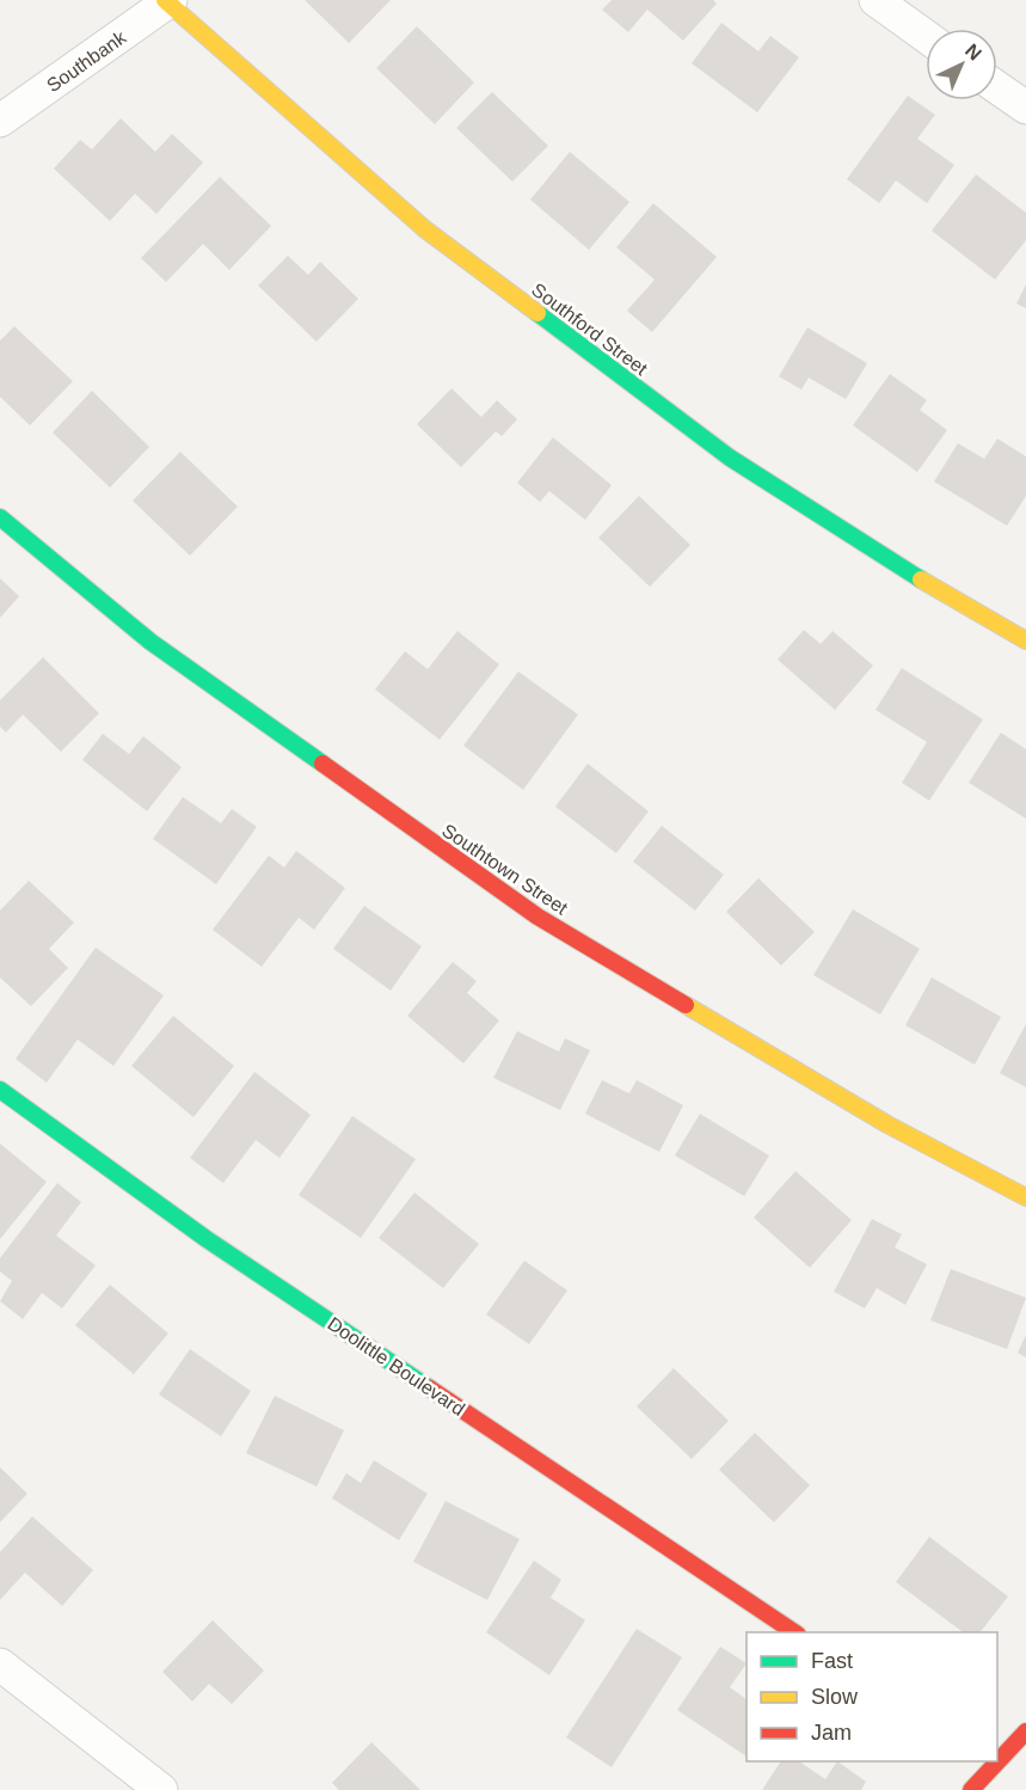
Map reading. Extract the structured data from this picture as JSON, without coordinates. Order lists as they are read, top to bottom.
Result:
{
  "streets": {
    "street": [
      "Southbank",
      "Southford Street",
      "Southtown Street",
      "Doolittle Boulevard"
    ]
  },
  "crossings": [
    ["Southbank", "Southford Street"]
  ],
  "legend": ["Fast", "Slow", "Jam"],
  "north": "top right"
}
